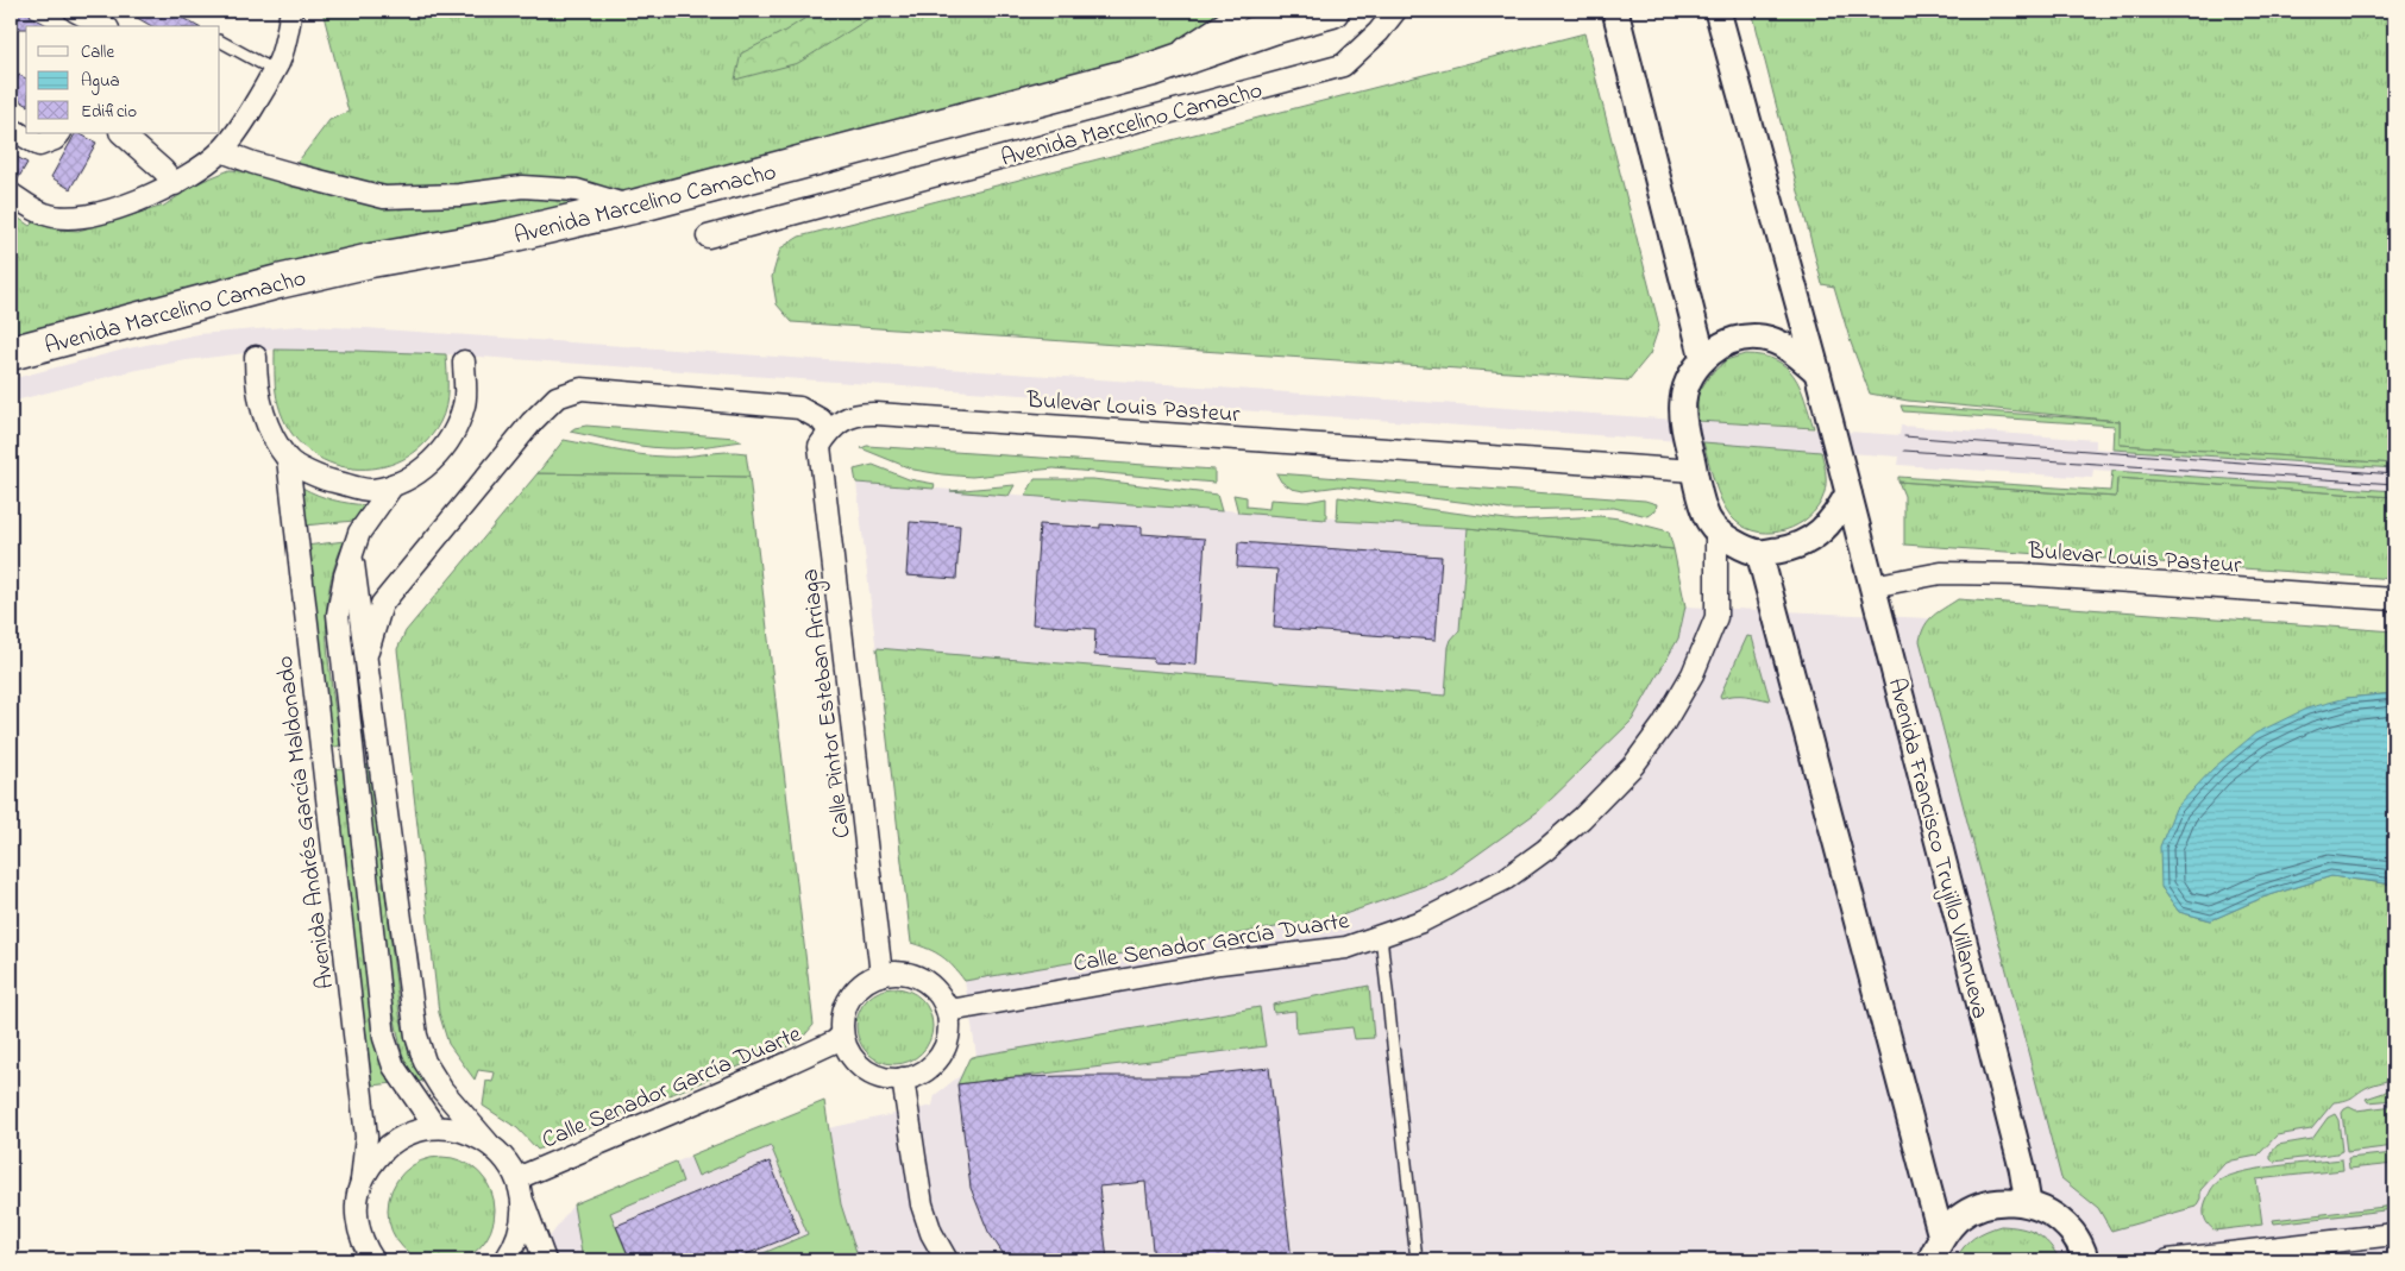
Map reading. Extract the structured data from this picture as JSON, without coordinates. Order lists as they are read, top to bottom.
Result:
{
  "streets": {
    "main road": ["Avenida Marcelino Camacho"],
    "street": [
      "Bulevar Louis Pasteur",
      "Calle Pintor Esteban Arriaga",
      "Avenida Andrés García Maldonado",
      "Avenida Francisco Trujillo Villanueva",
      "Calle Senador García Duarte"
    ]
  },
  "crossings": [
    ["Bulevar Louis Pasteur", "Calle Pintor Esteban Arriaga"],
    ["Bulevar Louis Pasteur", "Avenida Francisco Trujillo Villanueva"],
    ["Bulevar Louis Pasteur", "Calle Senador García Duarte"],
    ["Calle Pintor Esteban Arriaga", "Calle Senador García Duarte"],
    ["Avenida Francisco Trujillo Villanueva", "Calle Senador García Duarte"]
  ],
  "legend": ["Calle", "Agua", "Edificio"]
}
